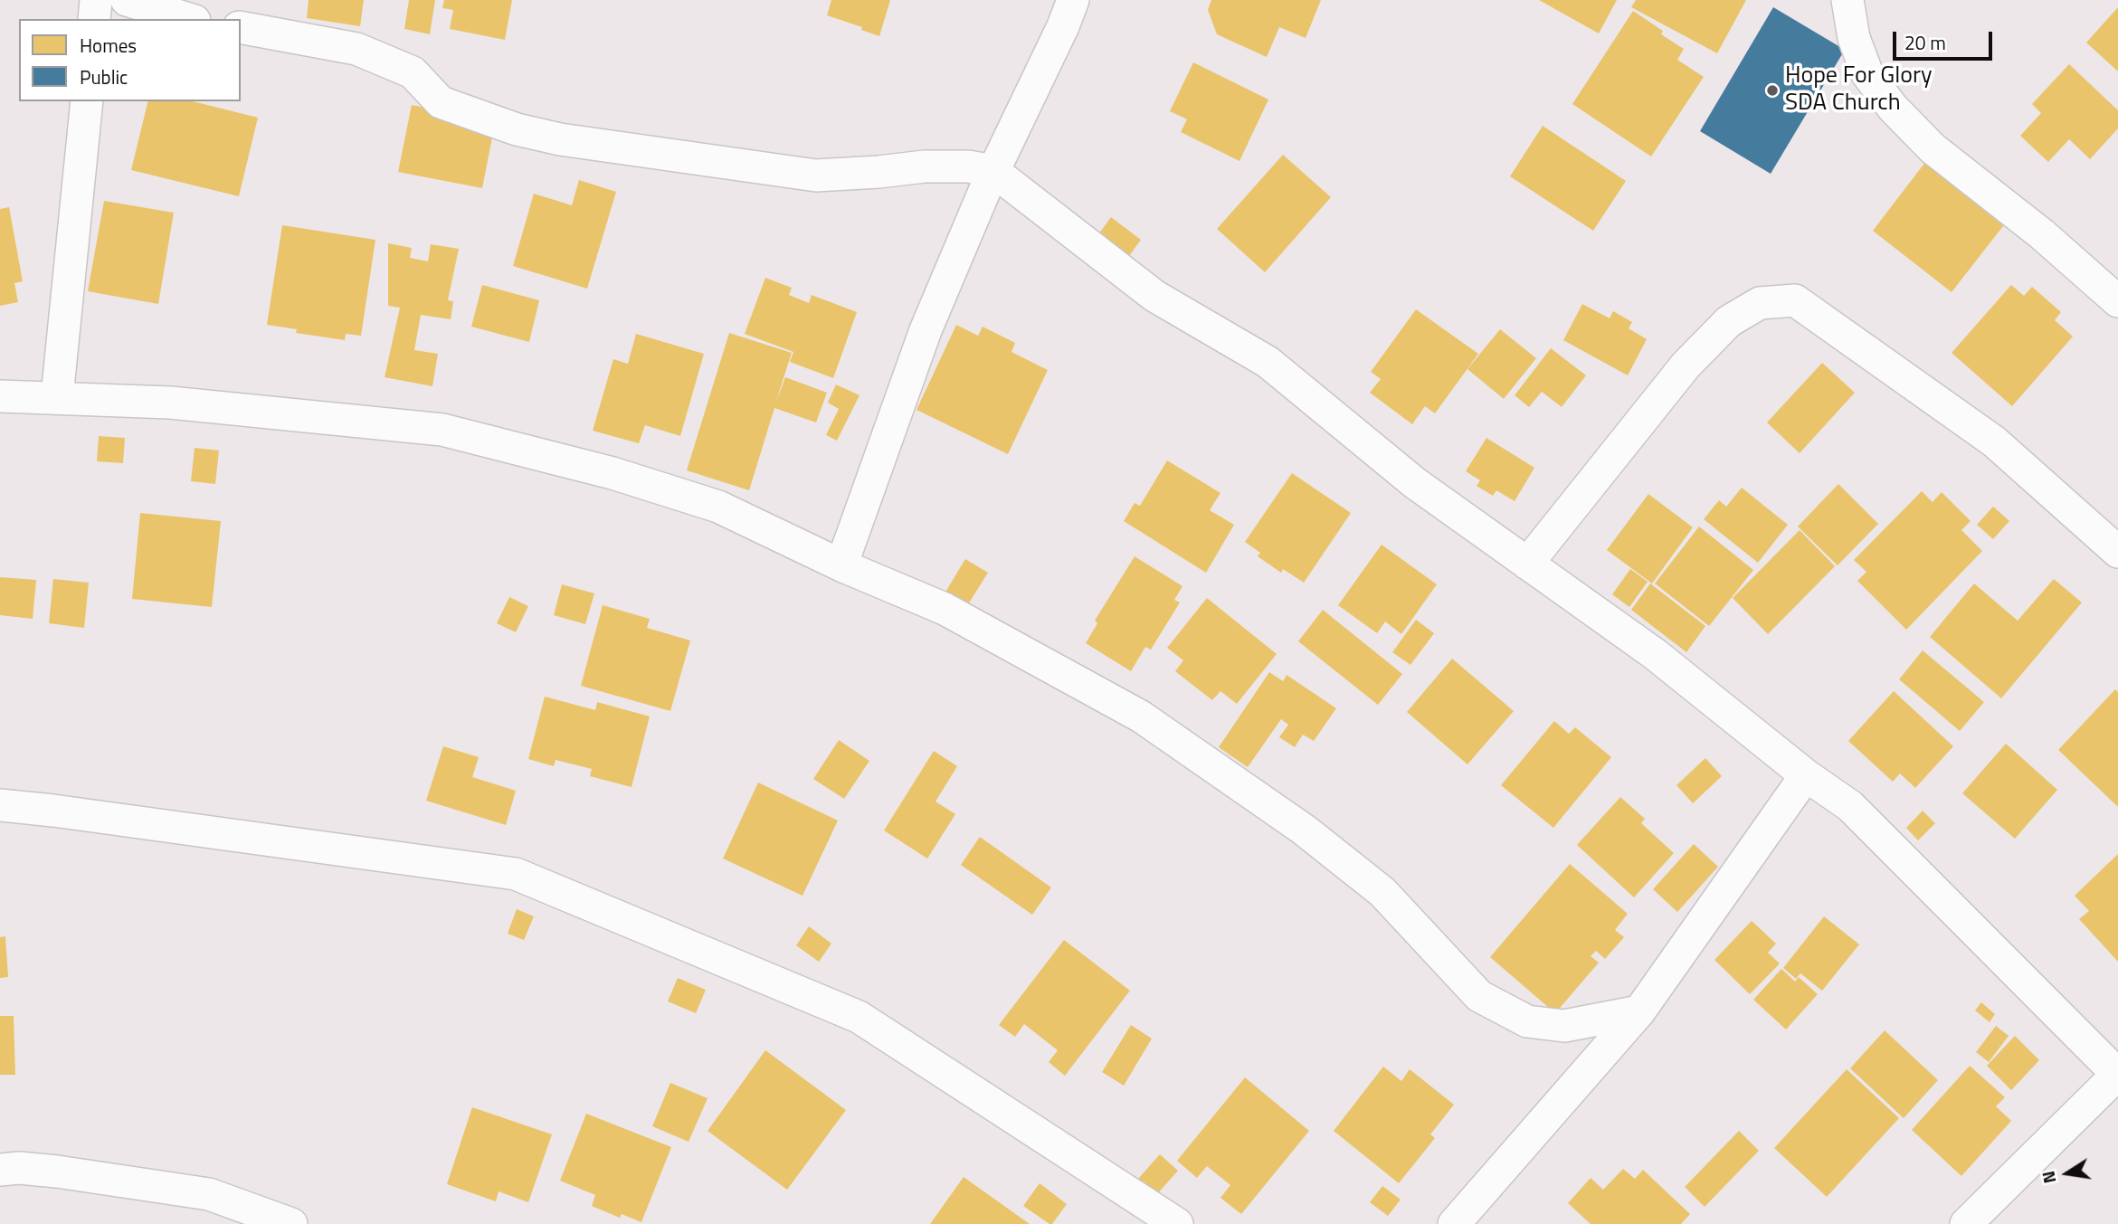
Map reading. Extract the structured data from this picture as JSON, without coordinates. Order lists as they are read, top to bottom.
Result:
{
  "places": ["Hope For Glory SDA Church"],
  "legend": ["Homes", "Public"],
  "scale_bar": "20 m",
  "north": "left"
}
